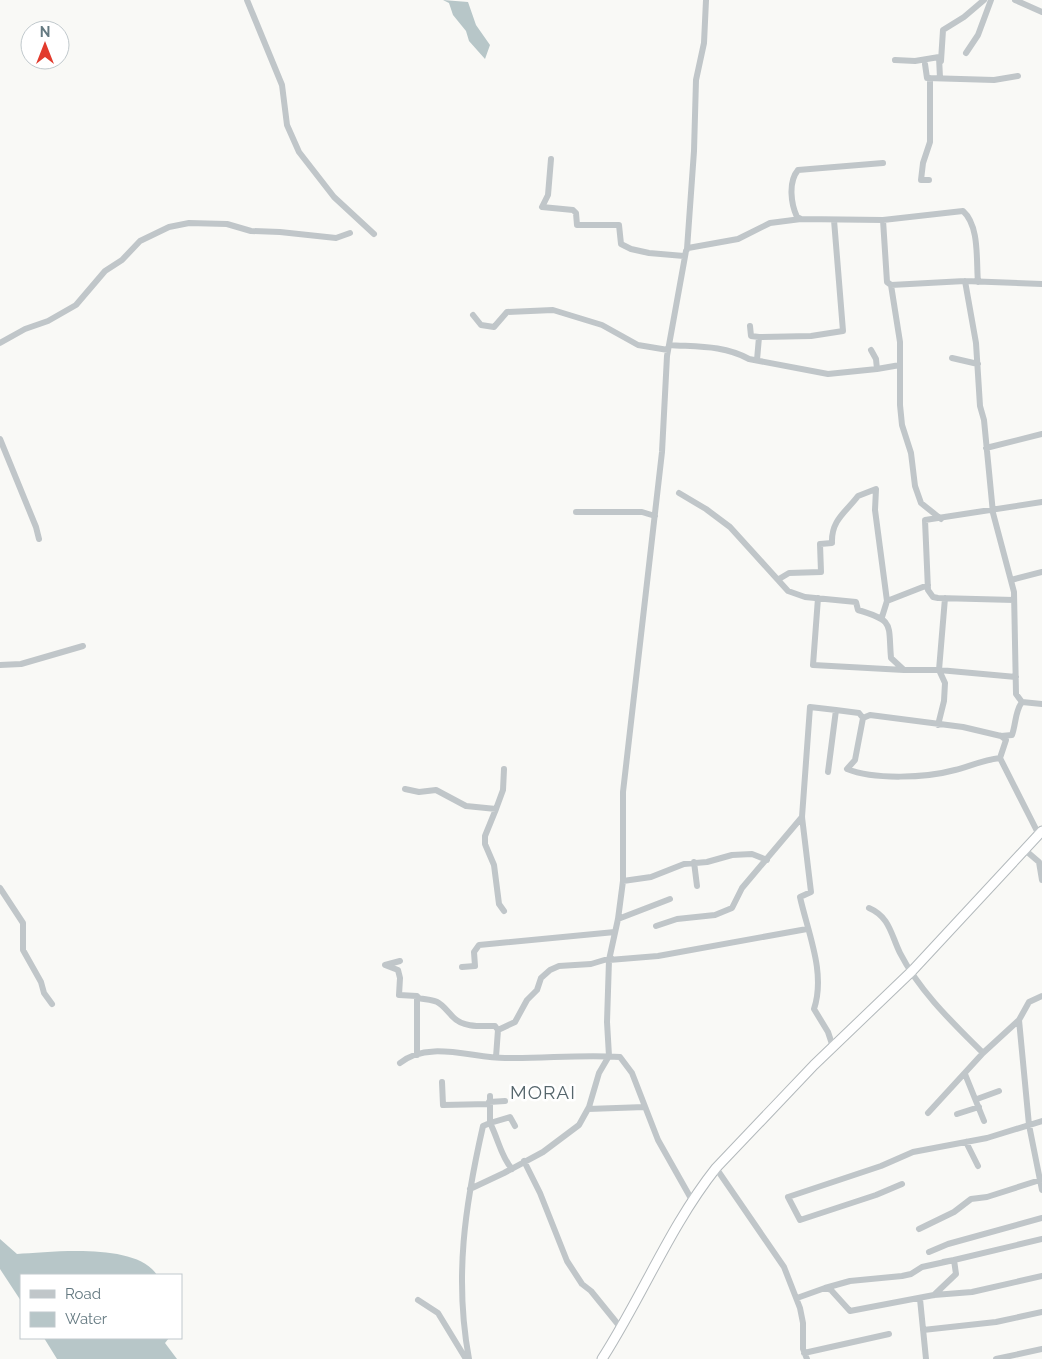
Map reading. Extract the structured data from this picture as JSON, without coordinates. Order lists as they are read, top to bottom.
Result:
{
  "districts": ["MORAI"],
  "legend": ["Road", "Water"],
  "north": "top"
}
